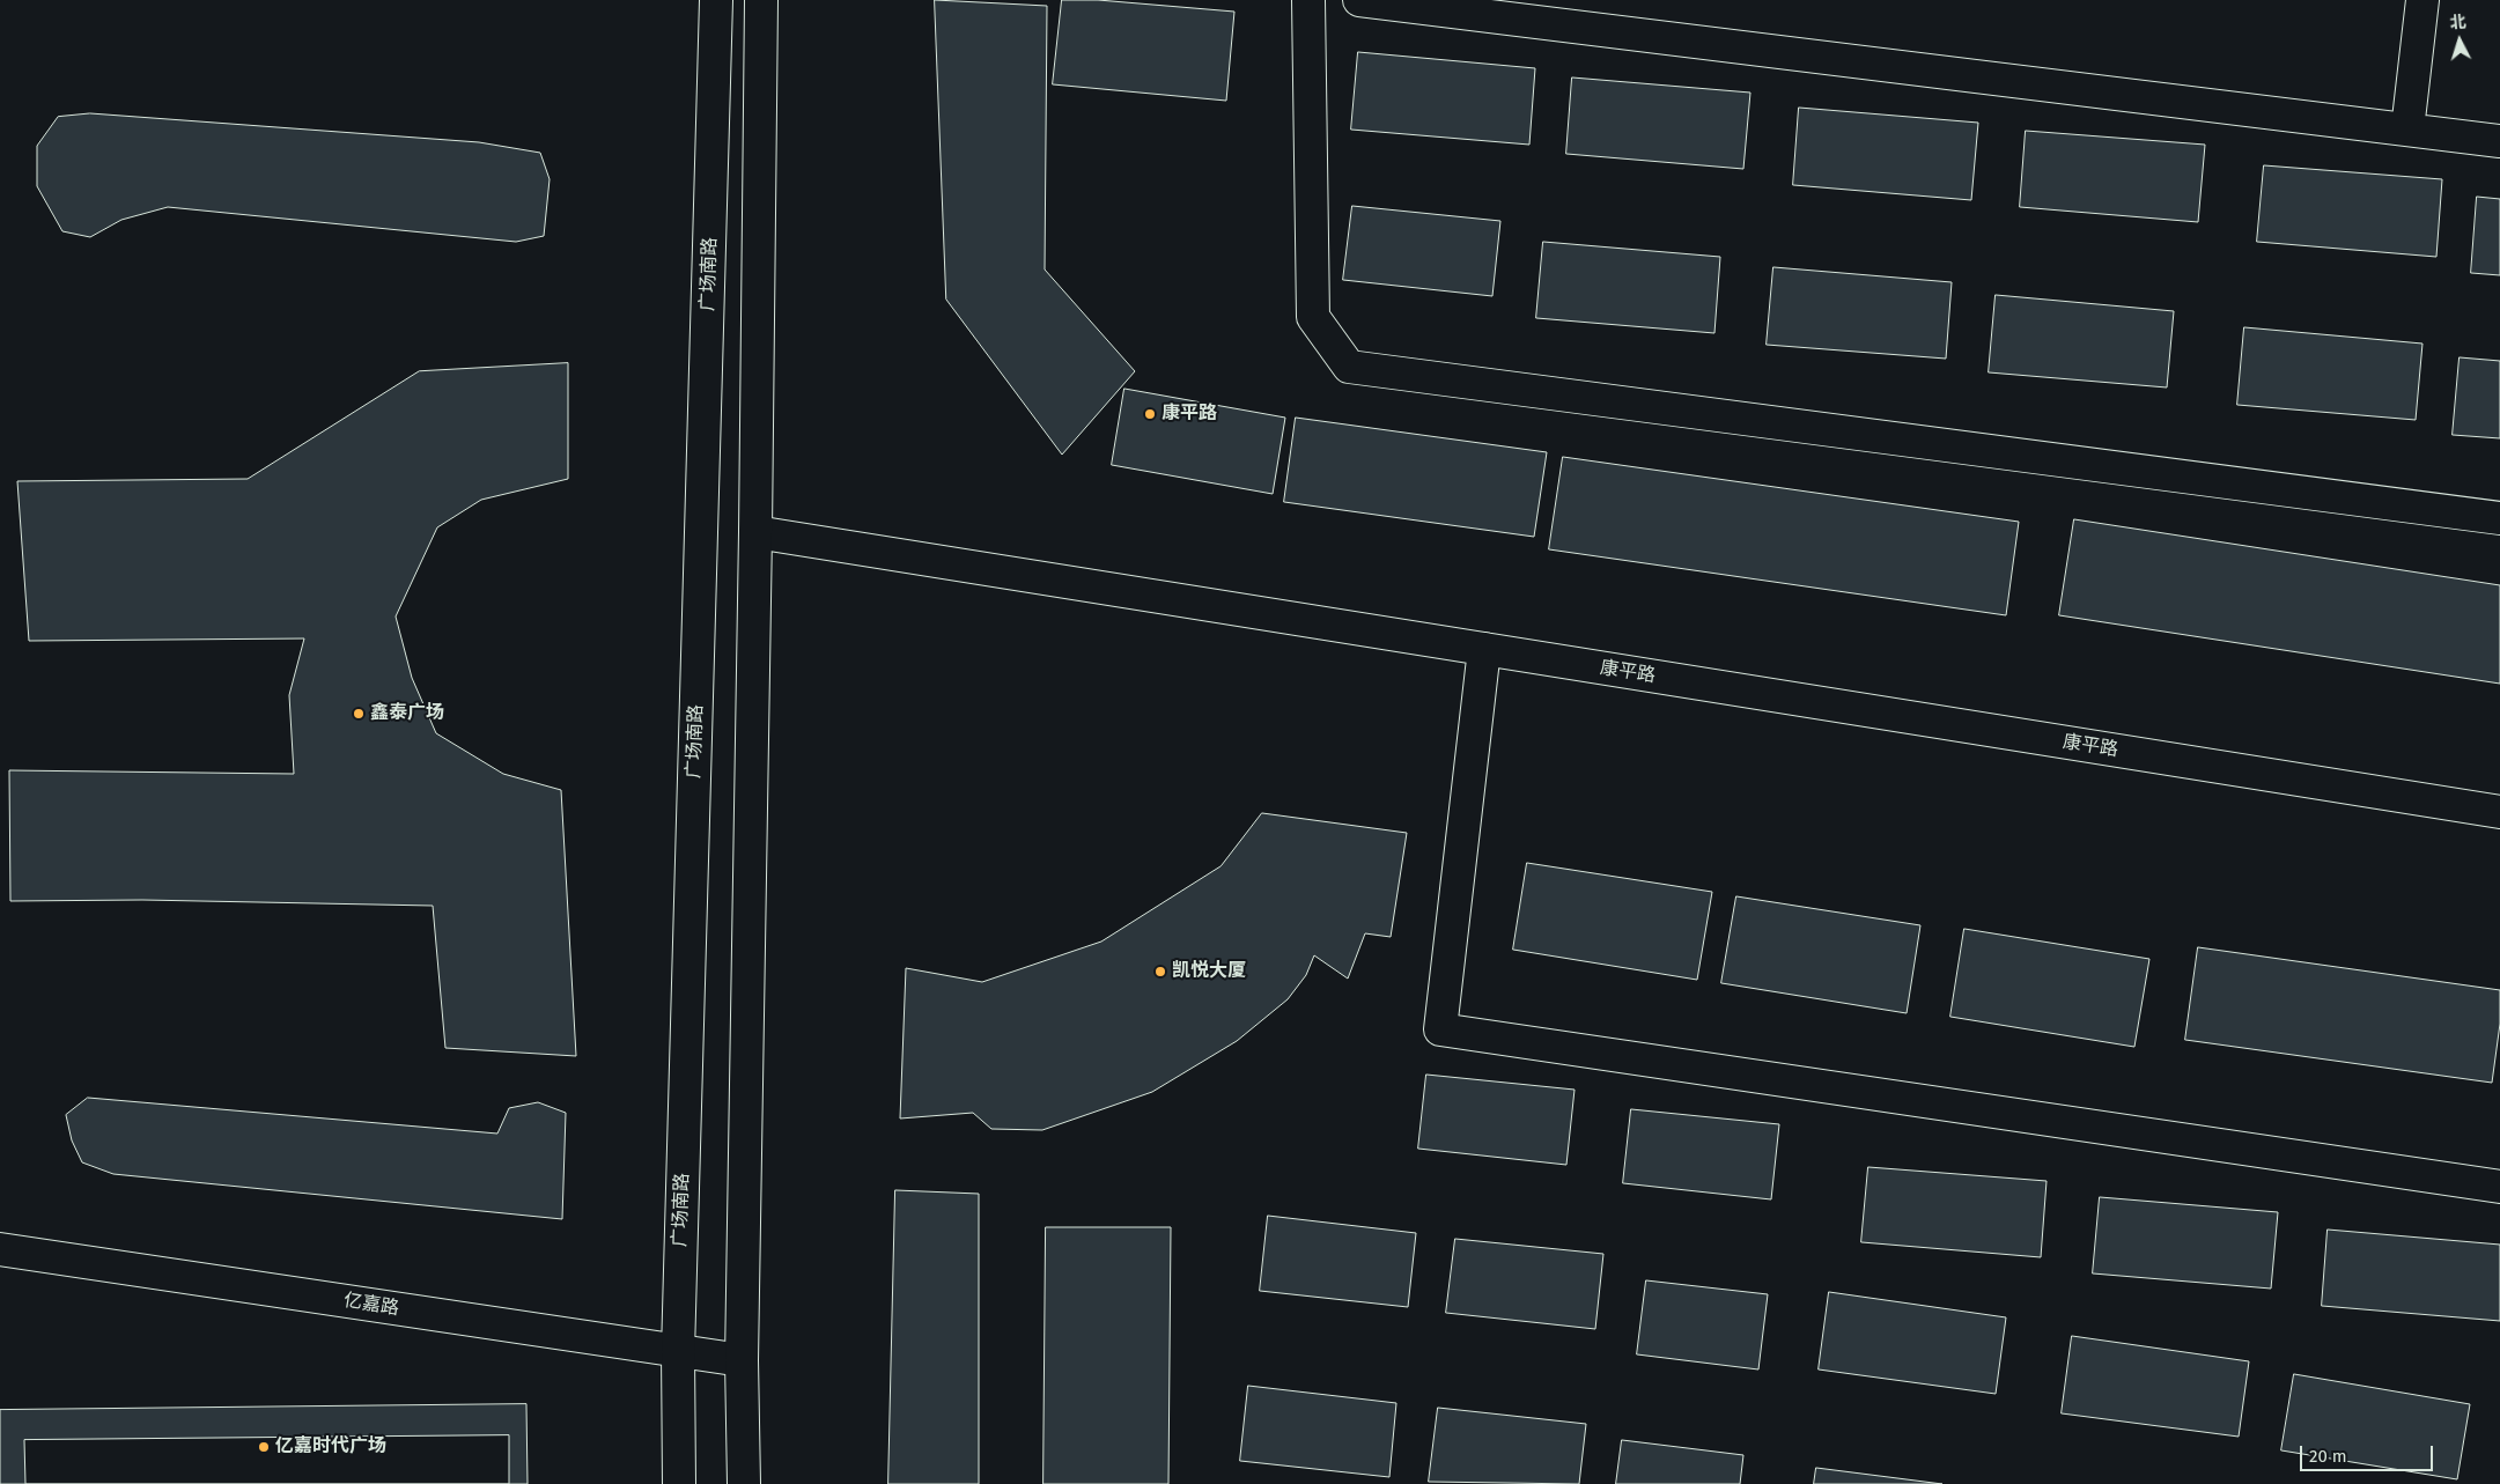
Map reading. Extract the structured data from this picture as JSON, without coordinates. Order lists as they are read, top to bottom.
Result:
{
  "streets": {
    "street": ["广场南路", "康平路", "亿嘉路"]
  },
  "crossings": [
    ["广场南路", "亿嘉路"]
  ],
  "places": [
    "康平路",
    "鑫泰广场",
    "凯悦大厦",
    "亿嘉时代广场"
  ],
  "scale_bar": "20 m",
  "north": "top"
}
